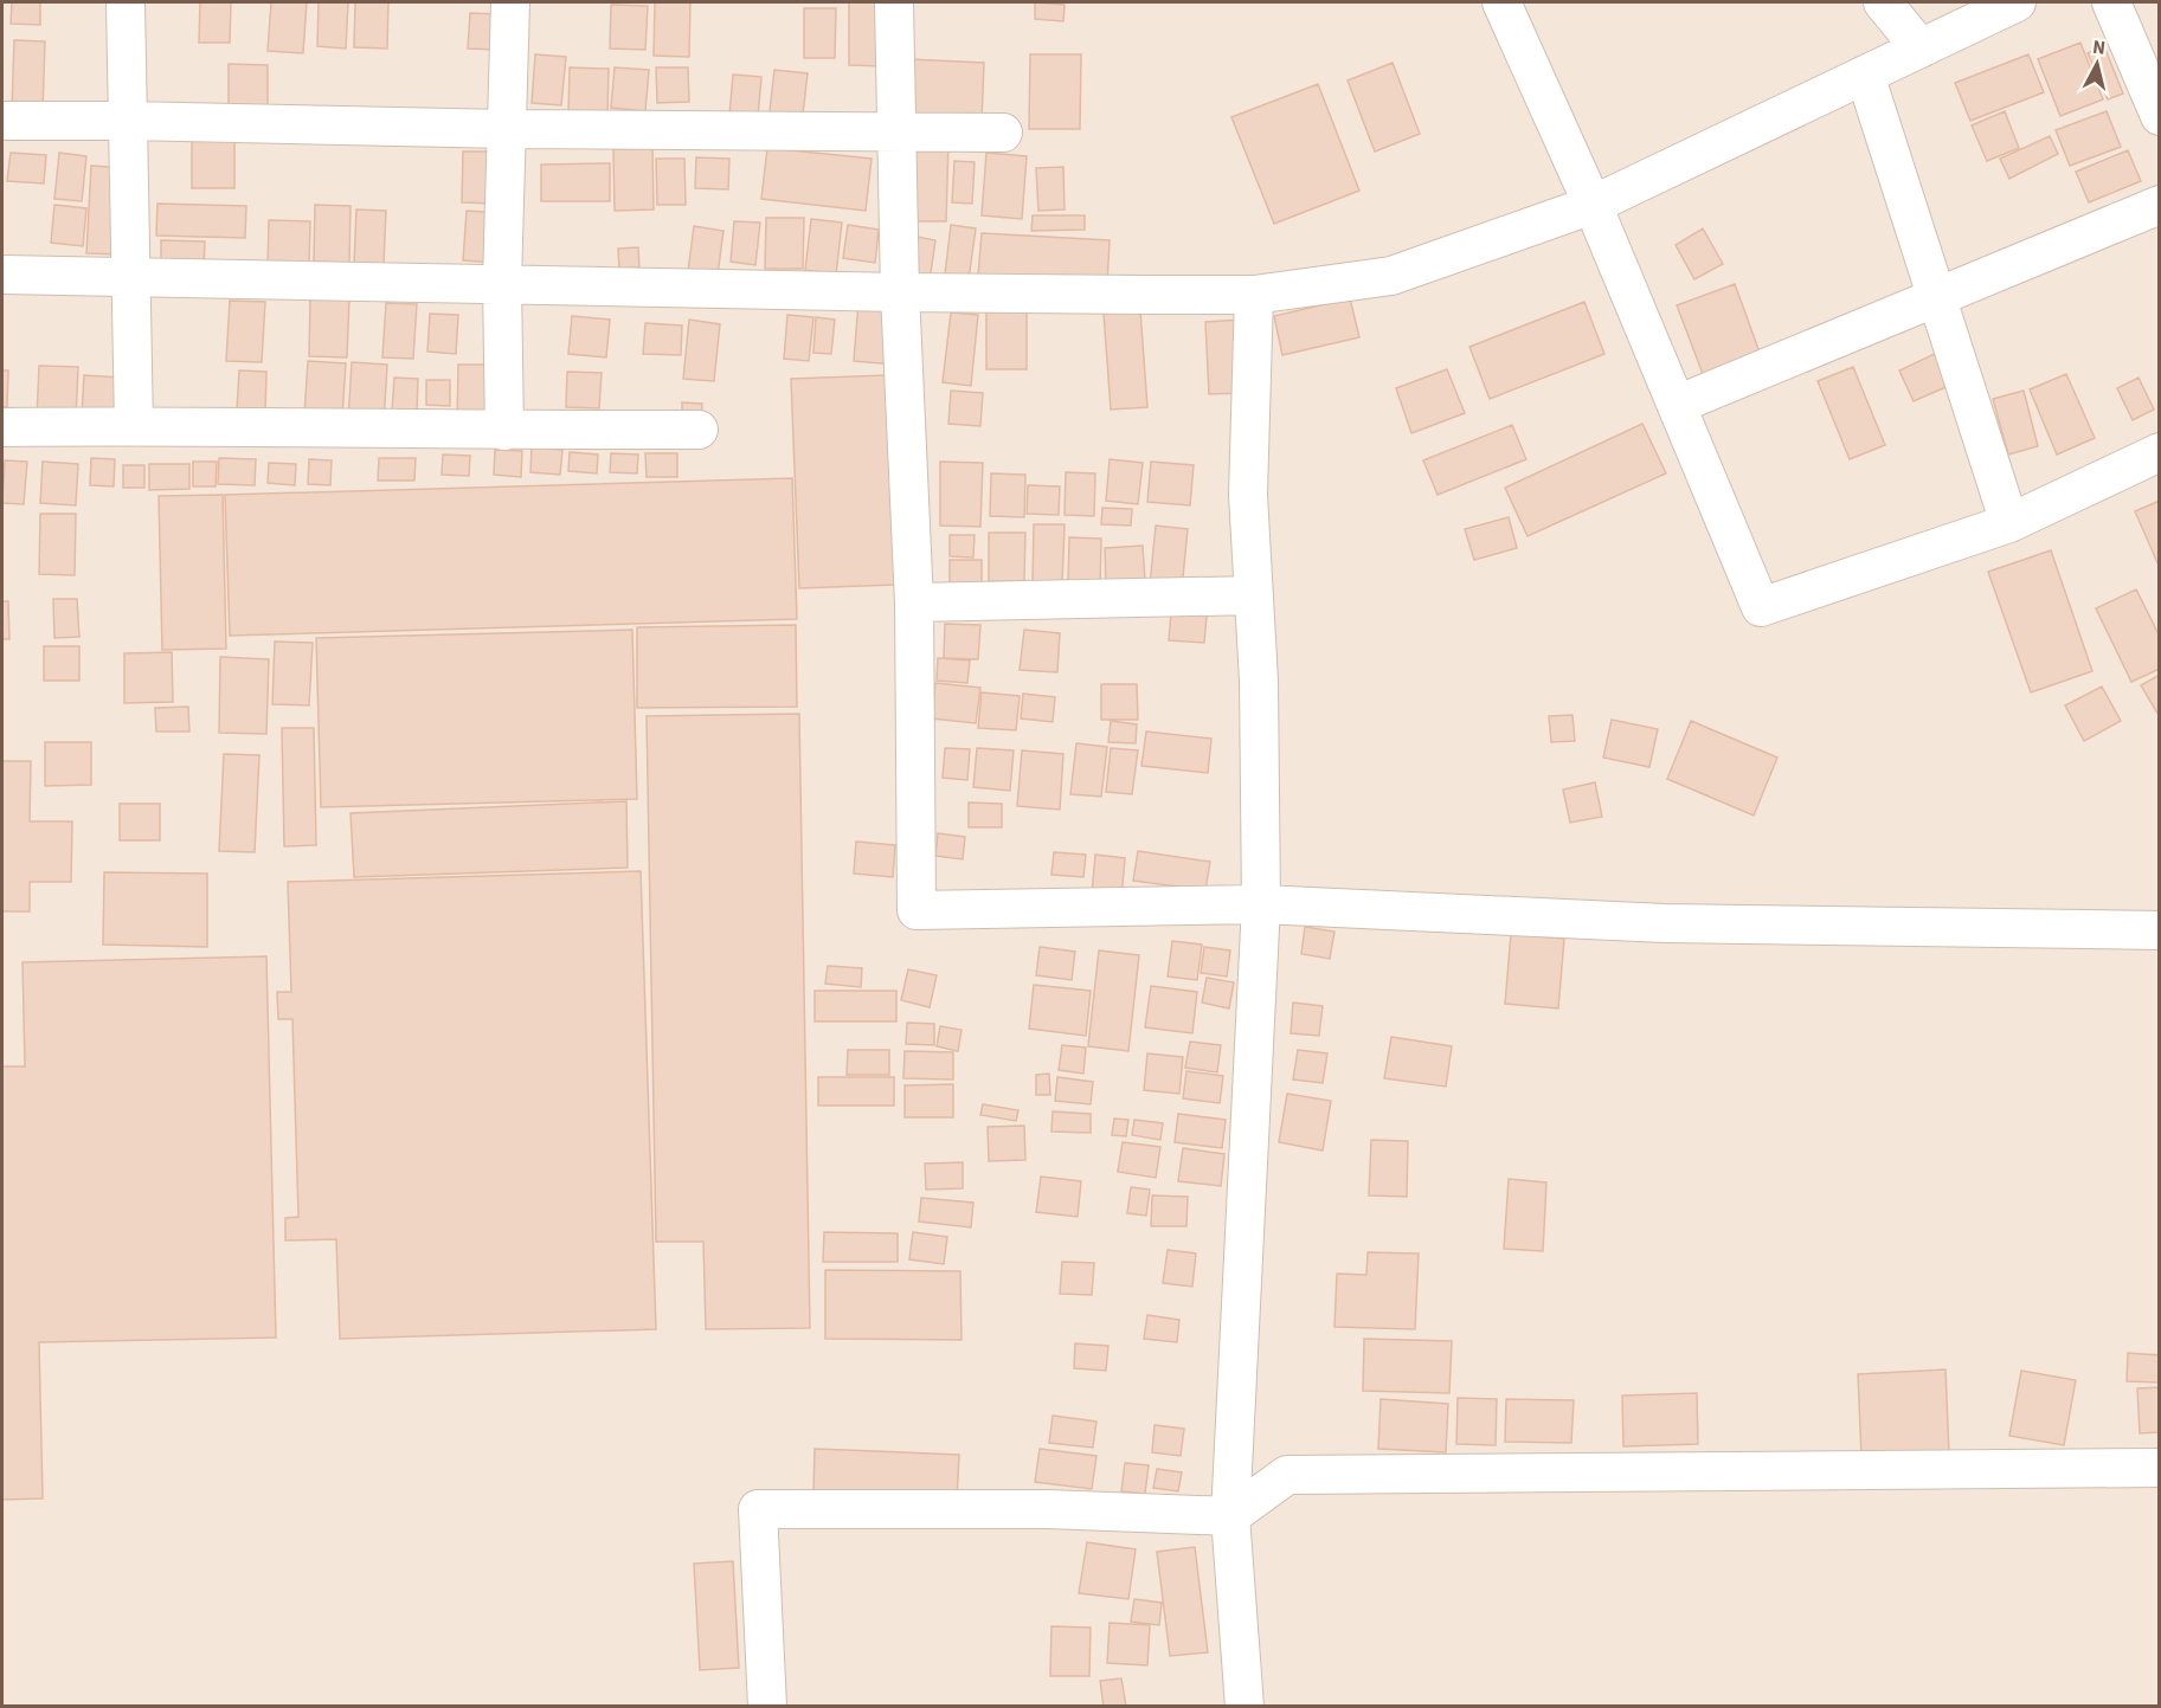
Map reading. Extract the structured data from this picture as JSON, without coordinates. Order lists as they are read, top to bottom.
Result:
{
  "north": "top"
}
